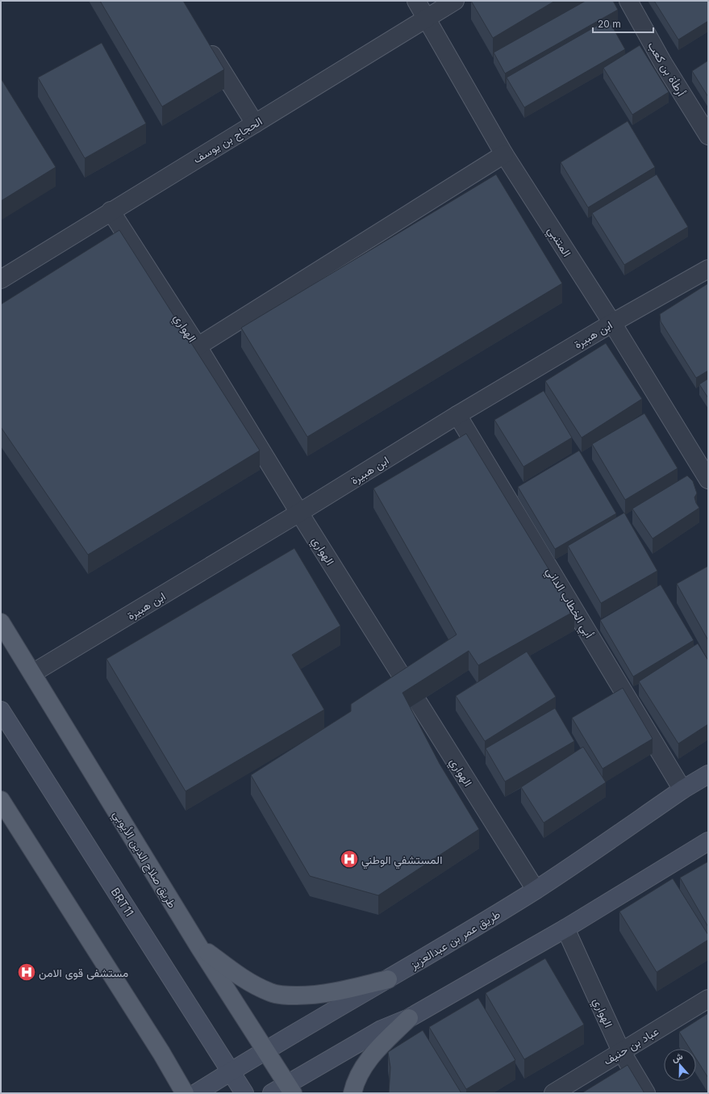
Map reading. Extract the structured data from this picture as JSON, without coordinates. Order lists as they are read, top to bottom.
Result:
{
  "streets": {
    "main road": ["طريق صلاح الدين الأيوبي", "BRT11", "طريق عمر بن عبدالعزيز"],
    "street": [
      "أرطأة بن كعب",
      "الحجاج بن يوسف",
      "المتنبي",
      "الهواري",
      "ابن هبيرة",
      "أبي الخطاب الداني",
      "عباد بن حنيف"
    ]
  },
  "crossings": [
    ["الحجاج بن يوسف", "المتنبي"],
    ["الحجاج بن يوسف", "الهواري"],
    ["المتنبي", "ابن هبيرة"],
    ["الهواري", "ابن هبيرة"],
    ["الهواري", "طريق عمر بن عبدالعزيز"],
    ["الهواري", "عباد بن حنيف"],
    ["ابن هبيرة", "أبي الخطاب الداني"],
    ["ابن هبيرة", "طريق صلاح الدين الأيوبي"],
    ["أبي الخطاب الداني", "طريق عمر بن عبدالعزيز"],
    ["طريق صلاح الدين الأيوبي", "طريق عمر بن عبدالعزيز"],
    ["BRT11", "طريق عمر بن عبدالعزيز"]
  ],
  "places": {
    "hospital": ["المستشفي الوطني", "مستشفى قوى الامن"]
  },
  "scale_bar": "20 m",
  "north": "top"
}
